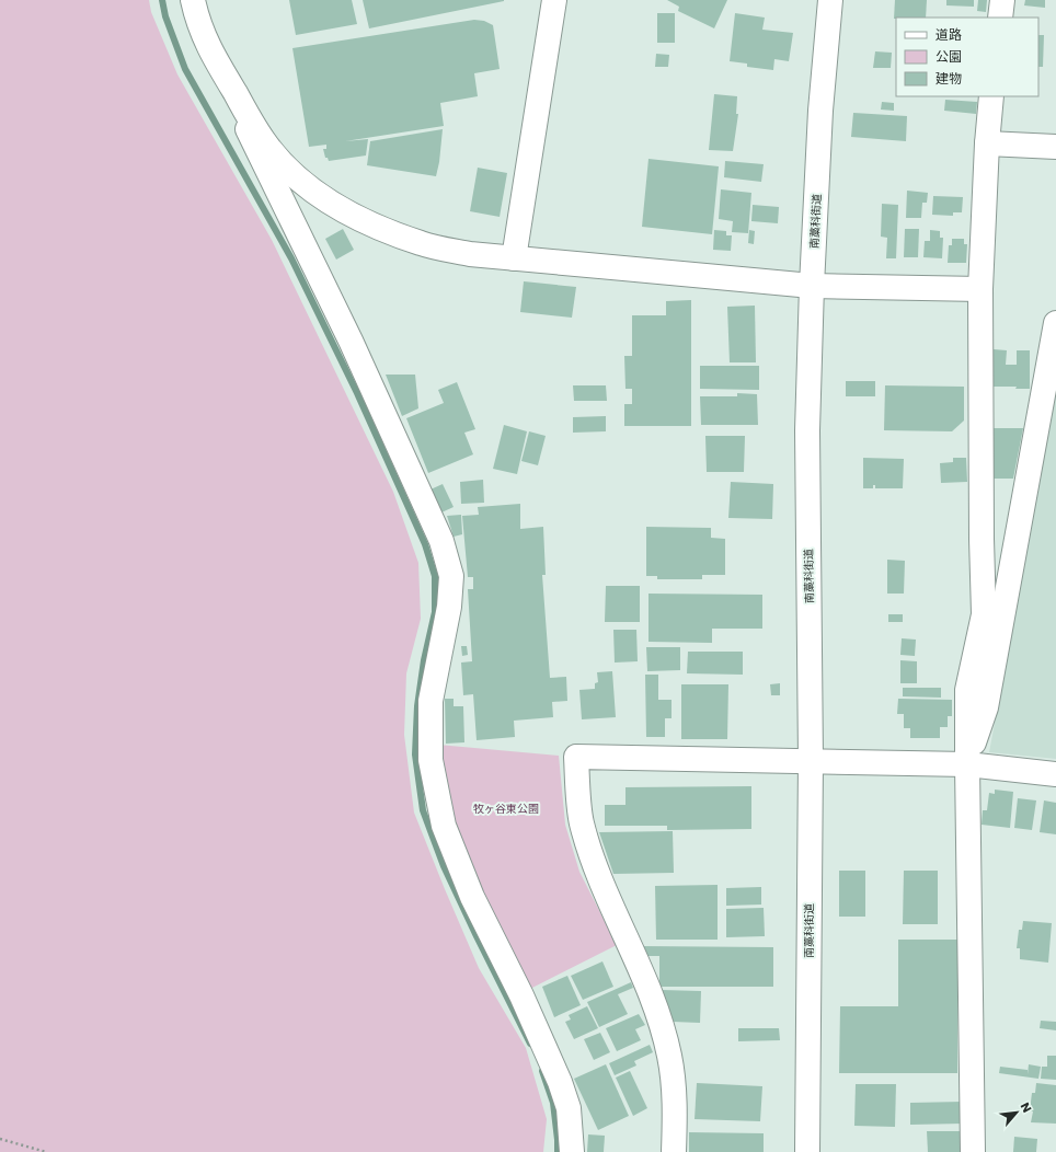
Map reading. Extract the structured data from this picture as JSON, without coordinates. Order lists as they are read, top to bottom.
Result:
{
  "streets": {
    "street": ["南藁科街道"]
  },
  "parks": ["牧ヶ谷東公園"],
  "legend": ["道路", "公園", "建物"],
  "north": "top right"
}
